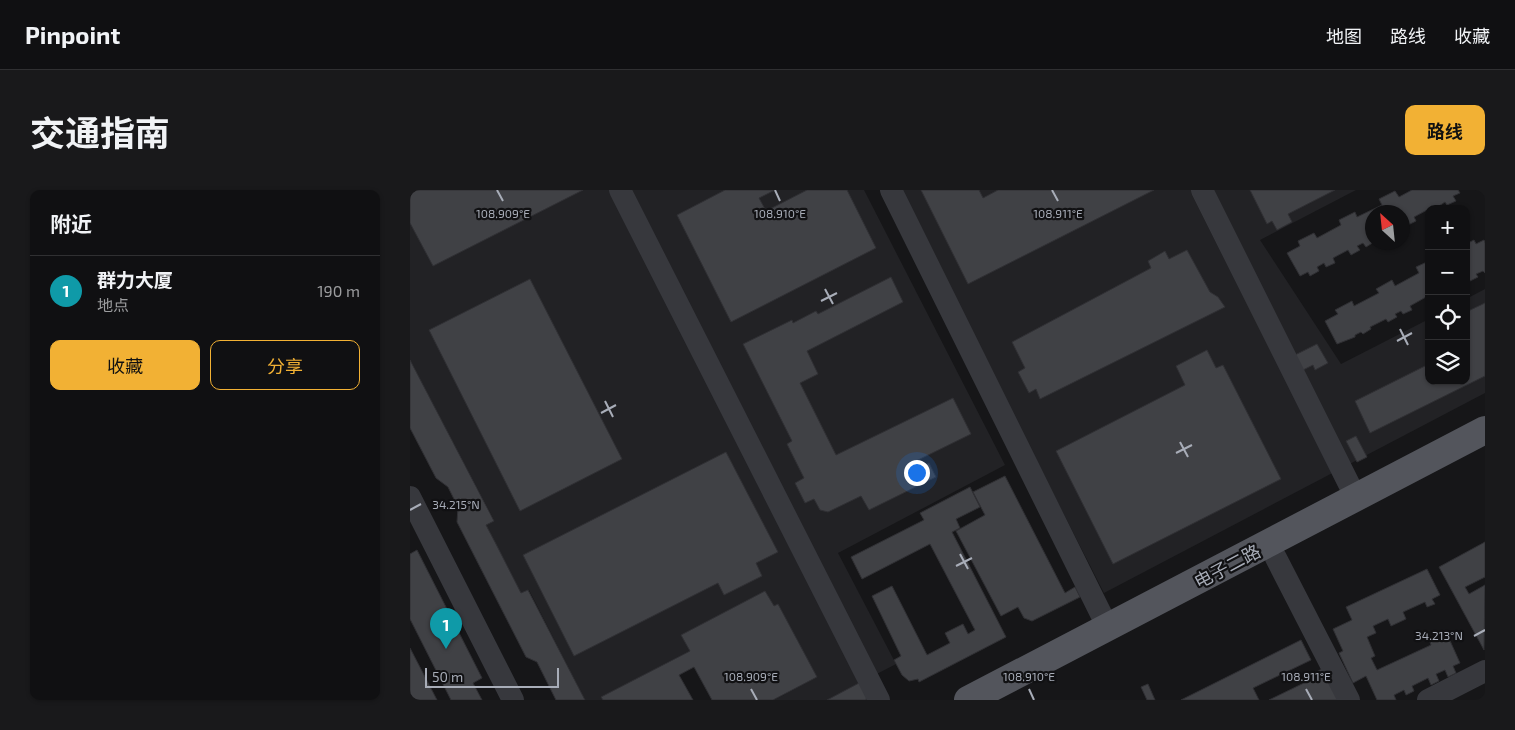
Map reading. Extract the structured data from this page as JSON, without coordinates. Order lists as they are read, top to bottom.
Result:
{
  "streets": {
    "main road": ["电子二路"]
  },
  "scale_bar": "50 m",
  "north": "top left",
  "page": {
    "header": "Pinpoint",
    "nav": ["地图", "路线", "收藏"],
    "title": "交通指南",
    "buttons": [
      "路线",
      ["收藏", "分享"]
    ],
    "heading": "附近",
    "map_buttons": ["+", "−"],
    "list": [
      {
        "mark": "1",
        "name": "群力大厦",
        "note": "地点",
        "value": "190 m"
      }
    ],
    "pins": "1",
    "scale": "50 m"
  },
  "coordinates": [
    "108.909°E",
    "108.910°E",
    "108.911°E",
    "34.215°N",
    "34.213°N"
  ]
}
